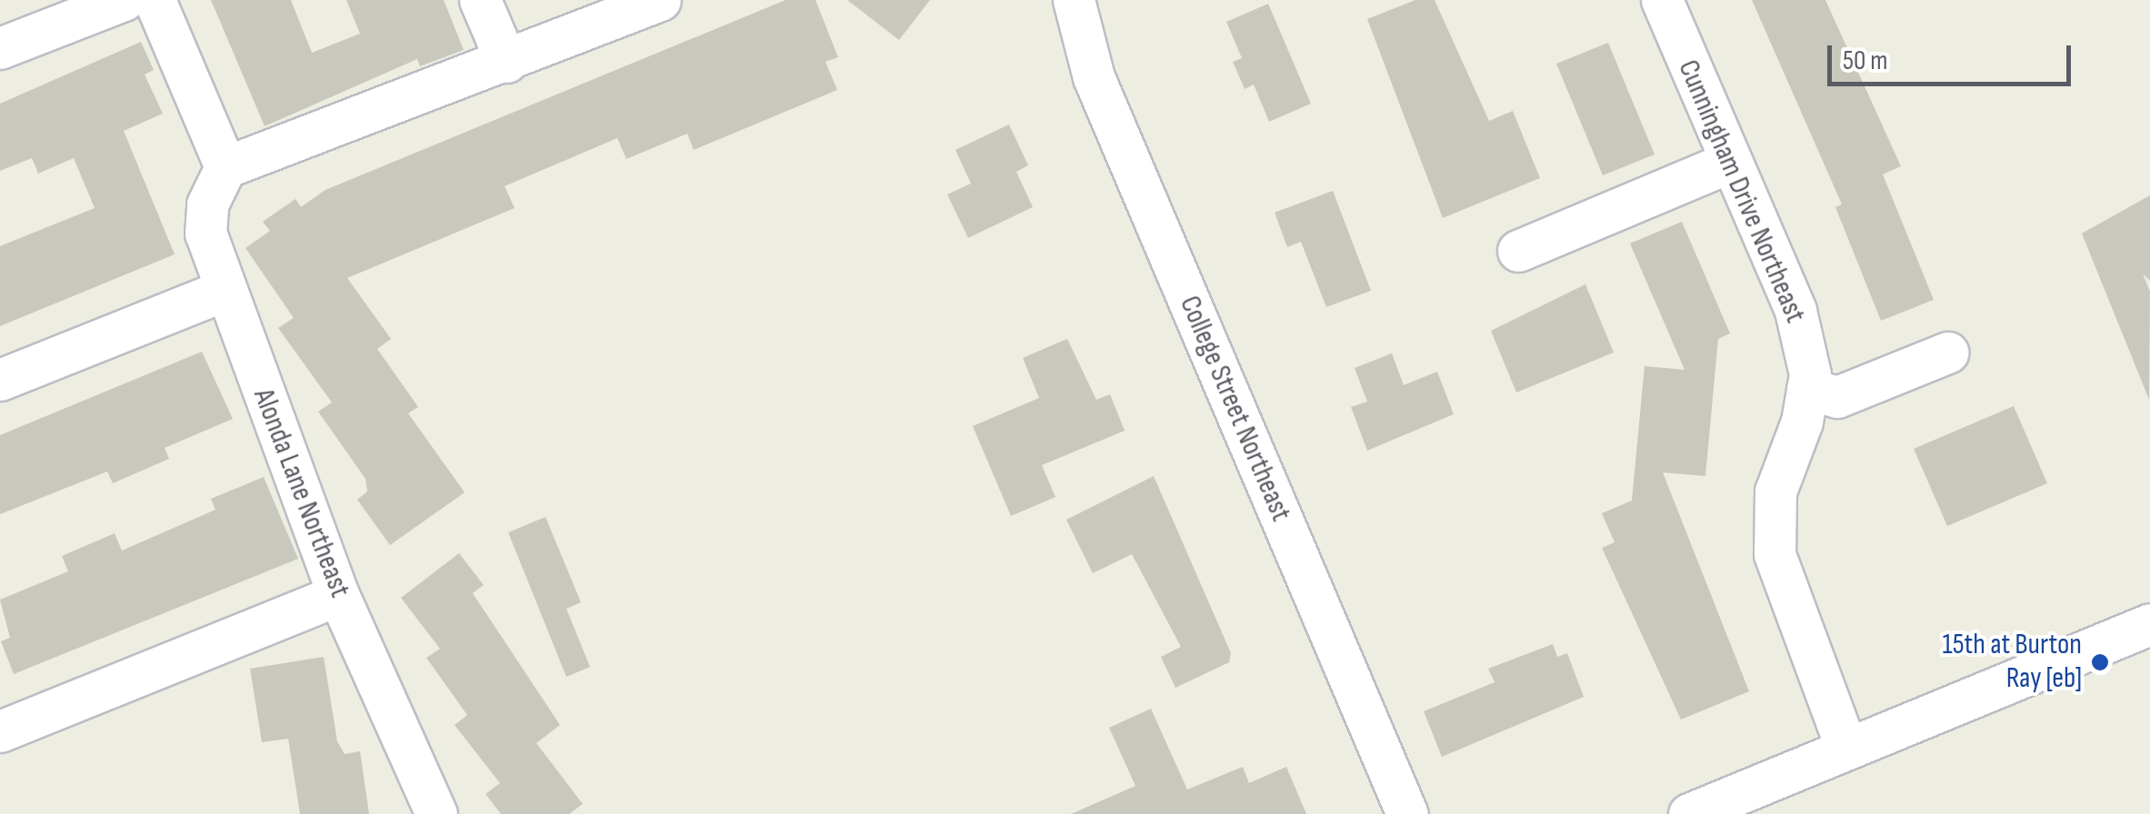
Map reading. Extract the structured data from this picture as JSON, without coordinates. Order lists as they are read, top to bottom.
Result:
{
  "streets": {
    "street": ["Cunningham Drive Northeast", "College Street Northeast", "Alonda Lane Northeast"]
  },
  "places": ["15th at Burton Ray [eb]"],
  "scale_bar": "50 m"
}
